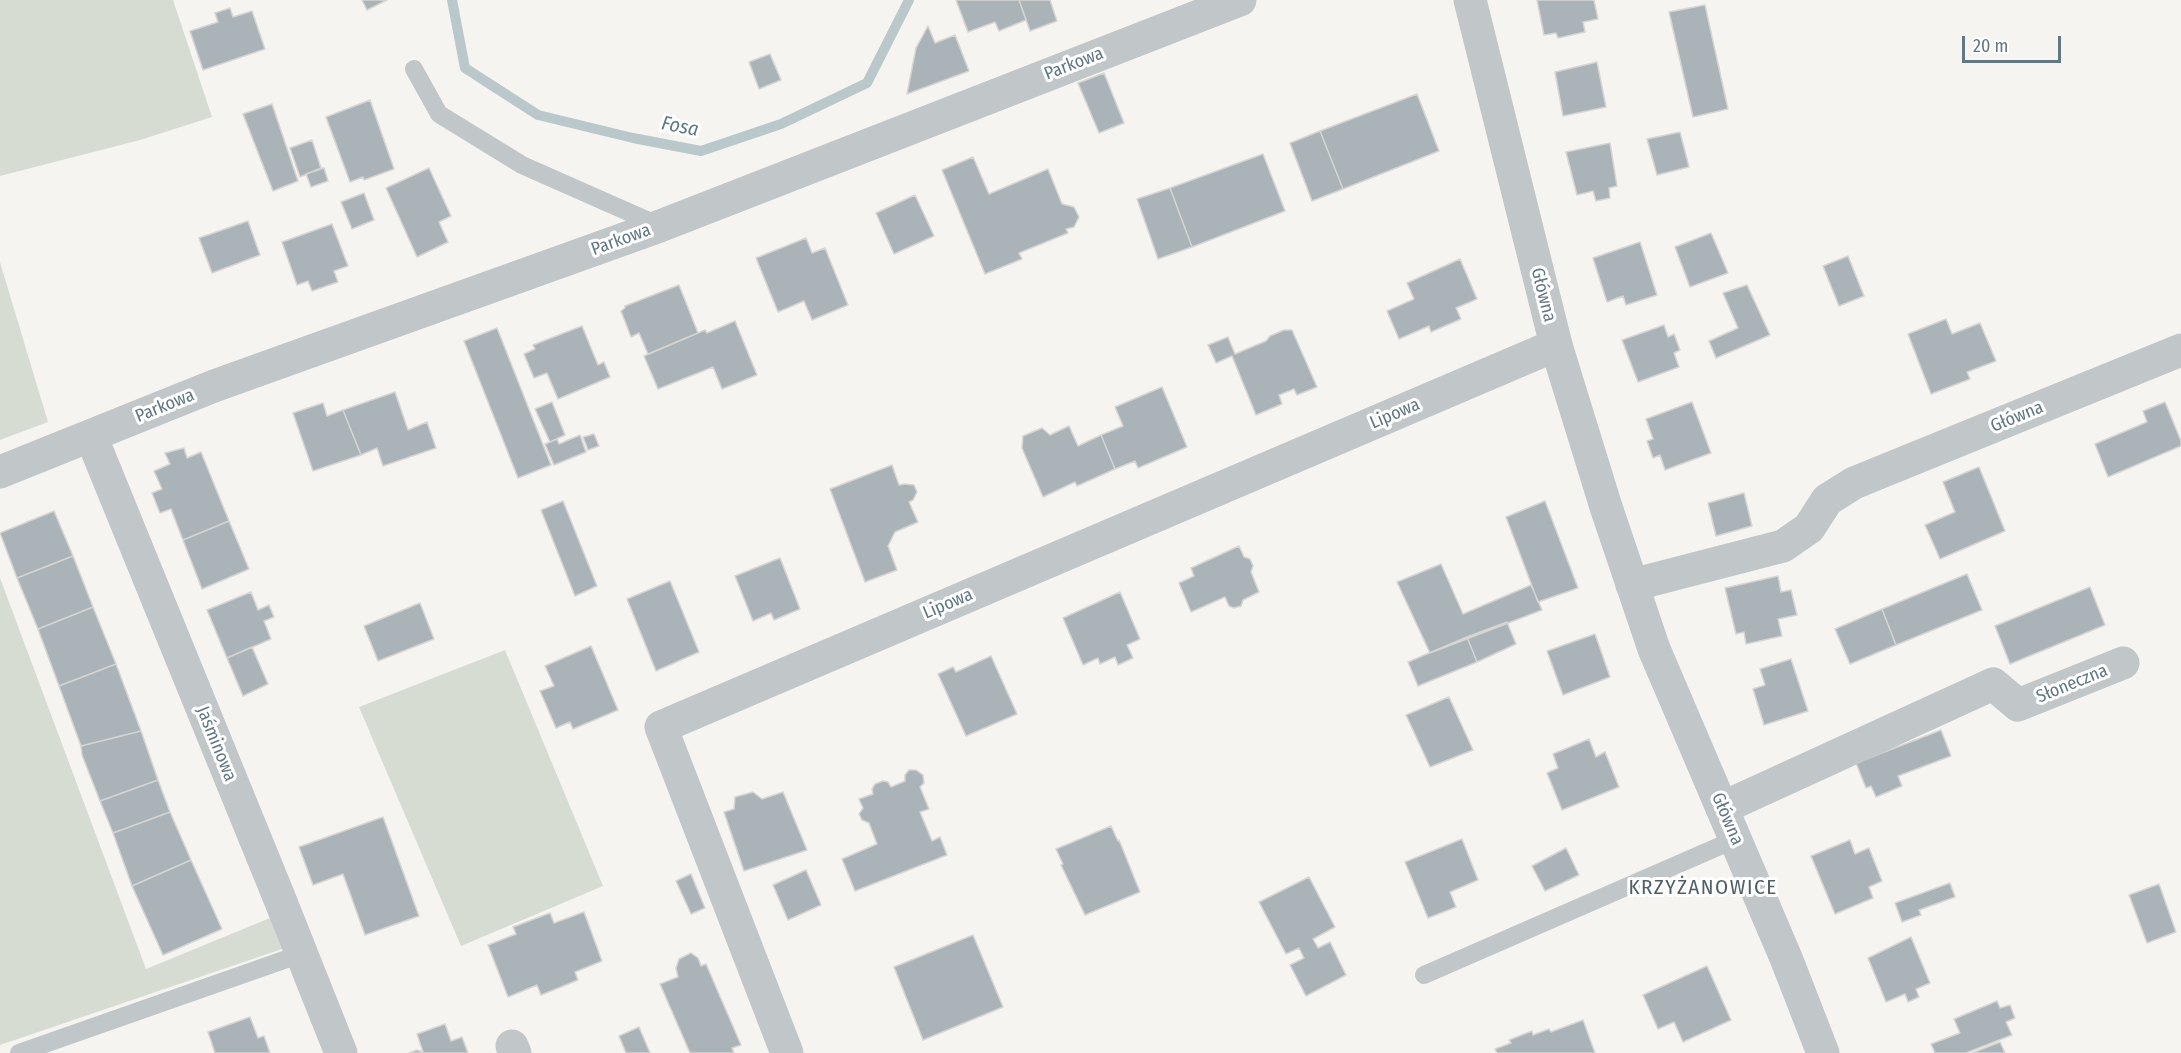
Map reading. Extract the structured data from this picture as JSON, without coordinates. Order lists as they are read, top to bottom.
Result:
{
  "streets": {
    "street": [
      "Parkowa",
      "Główna",
      "Lipowa",
      "Słoneczna",
      "Jaśminowa"
    ]
  },
  "crossings": [
    ["Parkowa", "Jaśminowa"],
    ["Główna", "Lipowa"],
    ["Główna", "Słoneczna"]
  ],
  "districts": ["KRZYŻANOWICE"],
  "water": ["Fosa"],
  "scale_bar": "20 m"
}
